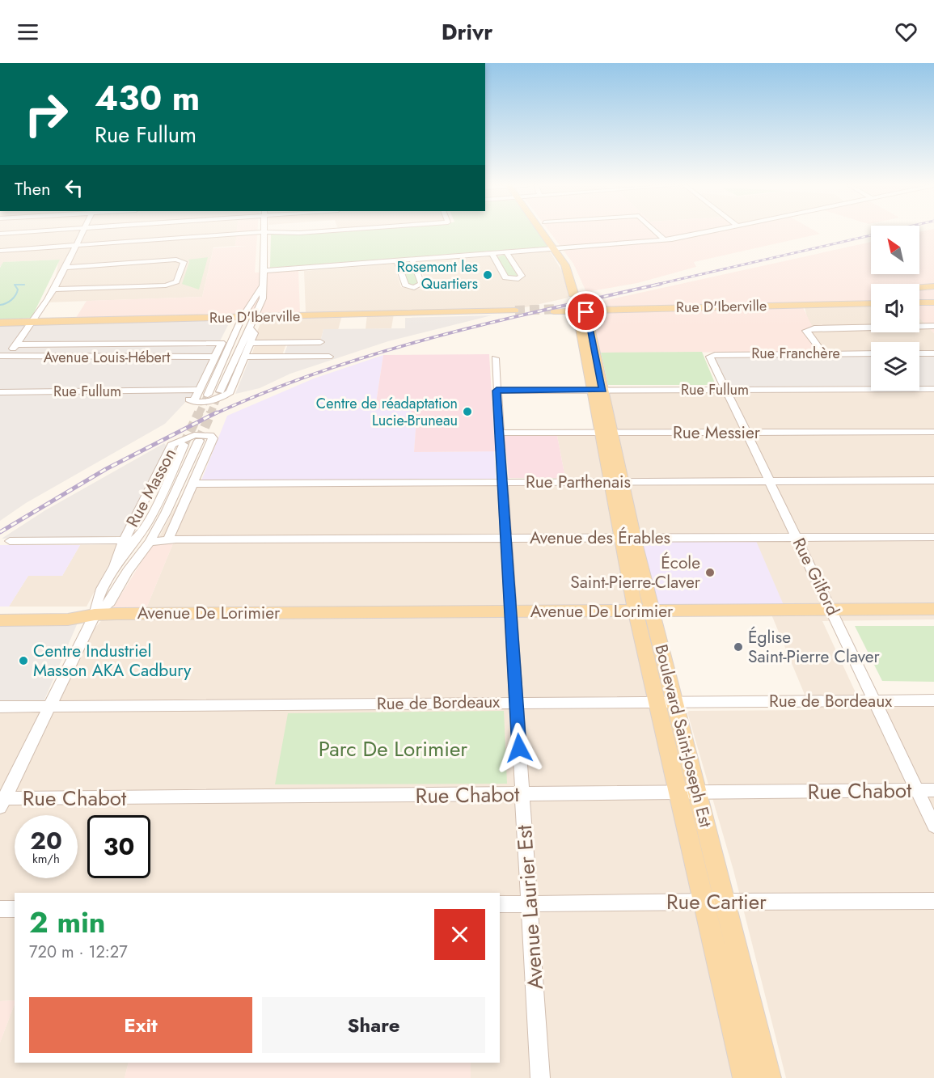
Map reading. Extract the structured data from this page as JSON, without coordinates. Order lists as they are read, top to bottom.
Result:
{
  "streets": {
    "main road": ["Rue D'Iberville", "Avenue De Lorimier", "Boulevard Saint-Joseph Est"],
    "street": [
      "Rue Franchère",
      "Avenue Louis-Hébert",
      "Rue Fullum",
      "Rue Messier",
      "Rue Parthenais",
      "Rue Masson",
      "Avenue des Érables",
      "Rue Gilford",
      "Rue de Bordeaux",
      "Rue Chabot",
      "Rue Cartier",
      "Avenue Laurier Est"
    ]
  },
  "crossings": [
    ["Rue D'Iberville", "Boulevard Saint-Joseph Est"],
    ["Rue Franchère", "Rue Gilford"],
    ["Rue Fullum", "Rue Gilford"],
    ["Rue Fullum", "Boulevard Saint-Joseph Est"],
    ["Rue Fullum", "Avenue Laurier Est"],
    ["Rue Messier", "Rue Gilford"],
    ["Rue Messier", "Boulevard Saint-Joseph Est"],
    ["Rue Messier", "Avenue Laurier Est"],
    ["Rue Parthenais", "Rue Masson"],
    ["Rue Parthenais", "Rue Gilford"],
    ["Rue Parthenais", "Boulevard Saint-Joseph Est"],
    ["Rue Parthenais", "Avenue Laurier Est"],
    ["Rue Masson", "Avenue des Érables"],
    ["Rue Masson", "Avenue De Lorimier"],
    ["Rue Masson", "Rue de Bordeaux"],
    ["Rue Masson", "Rue Chabot"],
    ["Avenue des Érables", "Rue Gilford"],
    ["Avenue des Érables", "Boulevard Saint-Joseph Est"],
    ["Avenue des Érables", "Avenue Laurier Est"],
    ["Rue Gilford", "Avenue De Lorimier"],
    ["Rue Gilford", "Rue de Bordeaux"],
    ["Rue Gilford", "Rue Chabot"],
    ["Avenue De Lorimier", "Boulevard Saint-Joseph Est"],
    ["Avenue De Lorimier", "Avenue Laurier Est"],
    ["Rue de Bordeaux", "Boulevard Saint-Joseph Est"],
    ["Rue de Bordeaux", "Avenue Laurier Est"],
    ["Boulevard Saint-Joseph Est", "Rue Chabot"],
    ["Boulevard Saint-Joseph Est", "Rue Cartier"],
    ["Rue Chabot", "Avenue Laurier Est"],
    ["Rue Cartier", "Avenue Laurier Est"]
  ],
  "parks": ["Parc De Lorimier"],
  "places": [
    "Rosemont les Quartiers",
    "Centre de réadaptation Lucie-Bruneau",
    "École Saint-Pierre-Claver",
    "Église Saint-Pierre Claver",
    "Centre Industriel Masson AKA Cadbury"
  ],
  "north": "top left",
  "page": {
    "header": "Drivr",
    "turn": ["430 m", "Rue Fullum"],
    "then": "Then",
    "speed": "20 km/h",
    "limit": "30",
    "heading": ["2 min", "720 m · 12:27"],
    "buttons": ["Exit", "Share"]
  }
}
